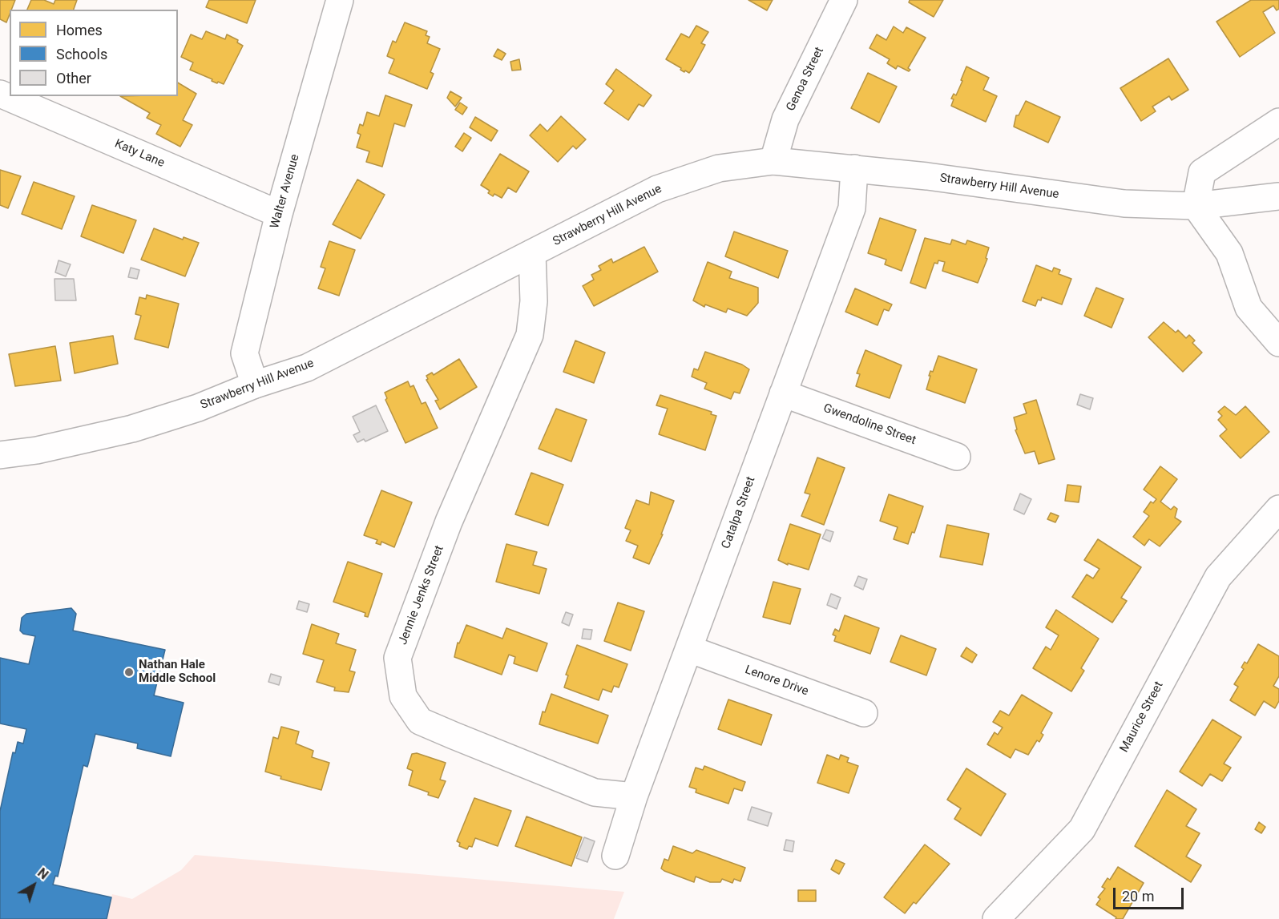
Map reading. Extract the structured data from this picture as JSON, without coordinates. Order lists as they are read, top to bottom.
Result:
{
  "streets": {
    "street": [
      "Genoa Street",
      "Katy Lane",
      "Strawberry Hill Avenue",
      "Walter Avenue",
      "Gwendoline Street",
      "Catalpa Street",
      "Jennie Jenks Street",
      "Lenore Drive",
      "Maurice Street"
    ]
  },
  "crossings": [
    ["Genoa Street", "Strawberry Hill Avenue"],
    ["Katy Lane", "Walter Avenue"],
    ["Strawberry Hill Avenue", "Walter Avenue"],
    ["Strawberry Hill Avenue", "Catalpa Street"],
    ["Strawberry Hill Avenue", "Jennie Jenks Street"],
    ["Gwendoline Street", "Catalpa Street"],
    ["Catalpa Street", "Jennie Jenks Street"],
    ["Catalpa Street", "Lenore Drive"]
  ],
  "places": ["Nathan Hale Middle School"],
  "legend": ["Homes", "Schools", "Other"],
  "scale_bar": "20 m",
  "north": "top right"
}
